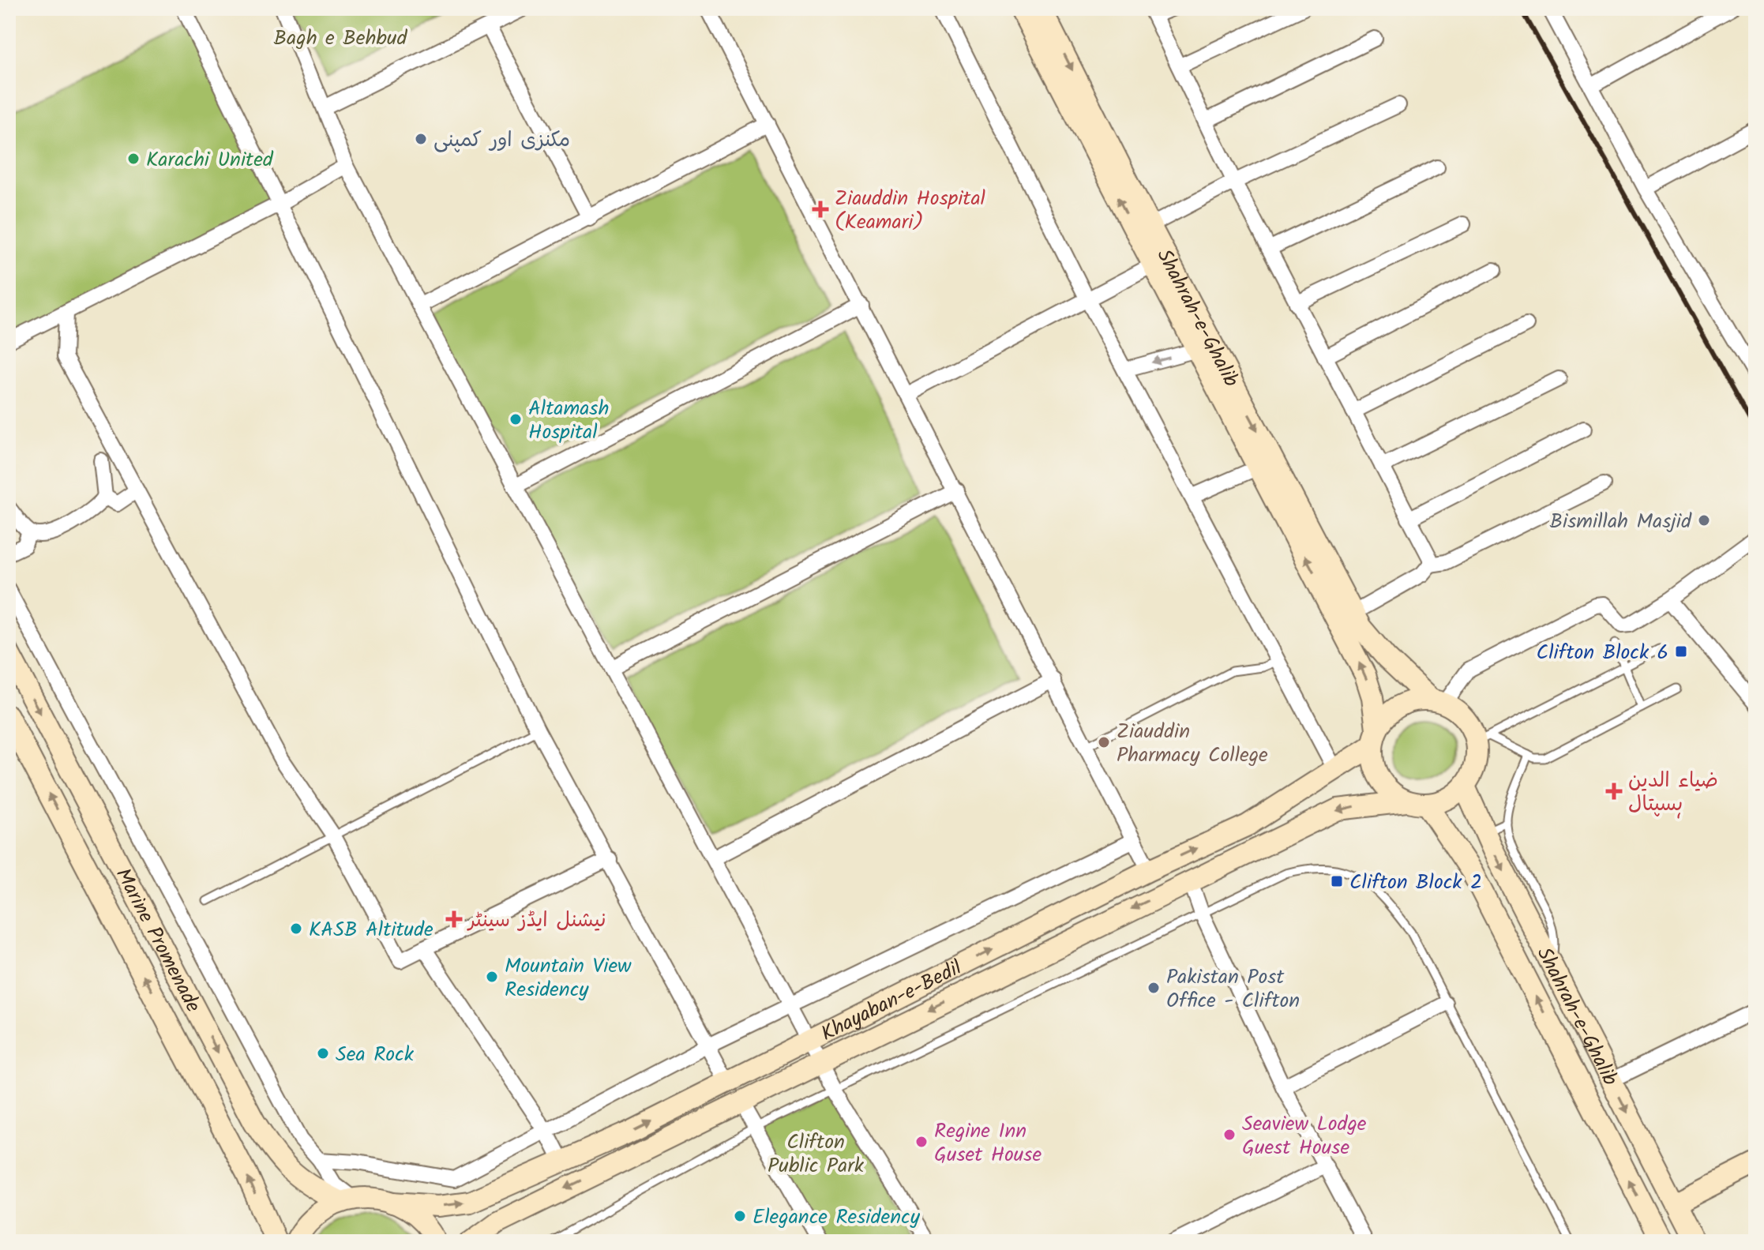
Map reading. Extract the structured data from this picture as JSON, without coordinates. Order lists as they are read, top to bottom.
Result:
{
  "streets": {
    "main road": ["Shahrah-e-Ghalib", "Marine Promenade", "Khayaban-e-Bedil"]
  },
  "crossings": [
    ["Shahrah-e-Ghalib", "Khayaban-e-Bedil"],
    ["Marine Promenade", "Khayaban-e-Bedil"]
  ],
  "parks": ["Bagh e Behbud", "Clifton Public Park"],
  "places": {
    "other": [
      "مکنزی اور کمپنی",
      "Karachi United",
      "Altamash Hospital",
      "Bismillah Masjid",
      "Ziauddin Pharmacy College",
      "KASB Altitude",
      "Mountain View Residency",
      "Pakistan Post Office - Clifton",
      "Sea Rock",
      "Seaview Lodge Guest House",
      "Regine Inn Guset House",
      "Elegance Residency"
    ],
    "health": ["Ziauddin Hospital (Keamari)", "ضیاء الدین ہسپتال", "نیشنل ایڈز سینٹر"],
    "transit": ["Clifton Block 6", "Clifton Block 2"]
  }
}
